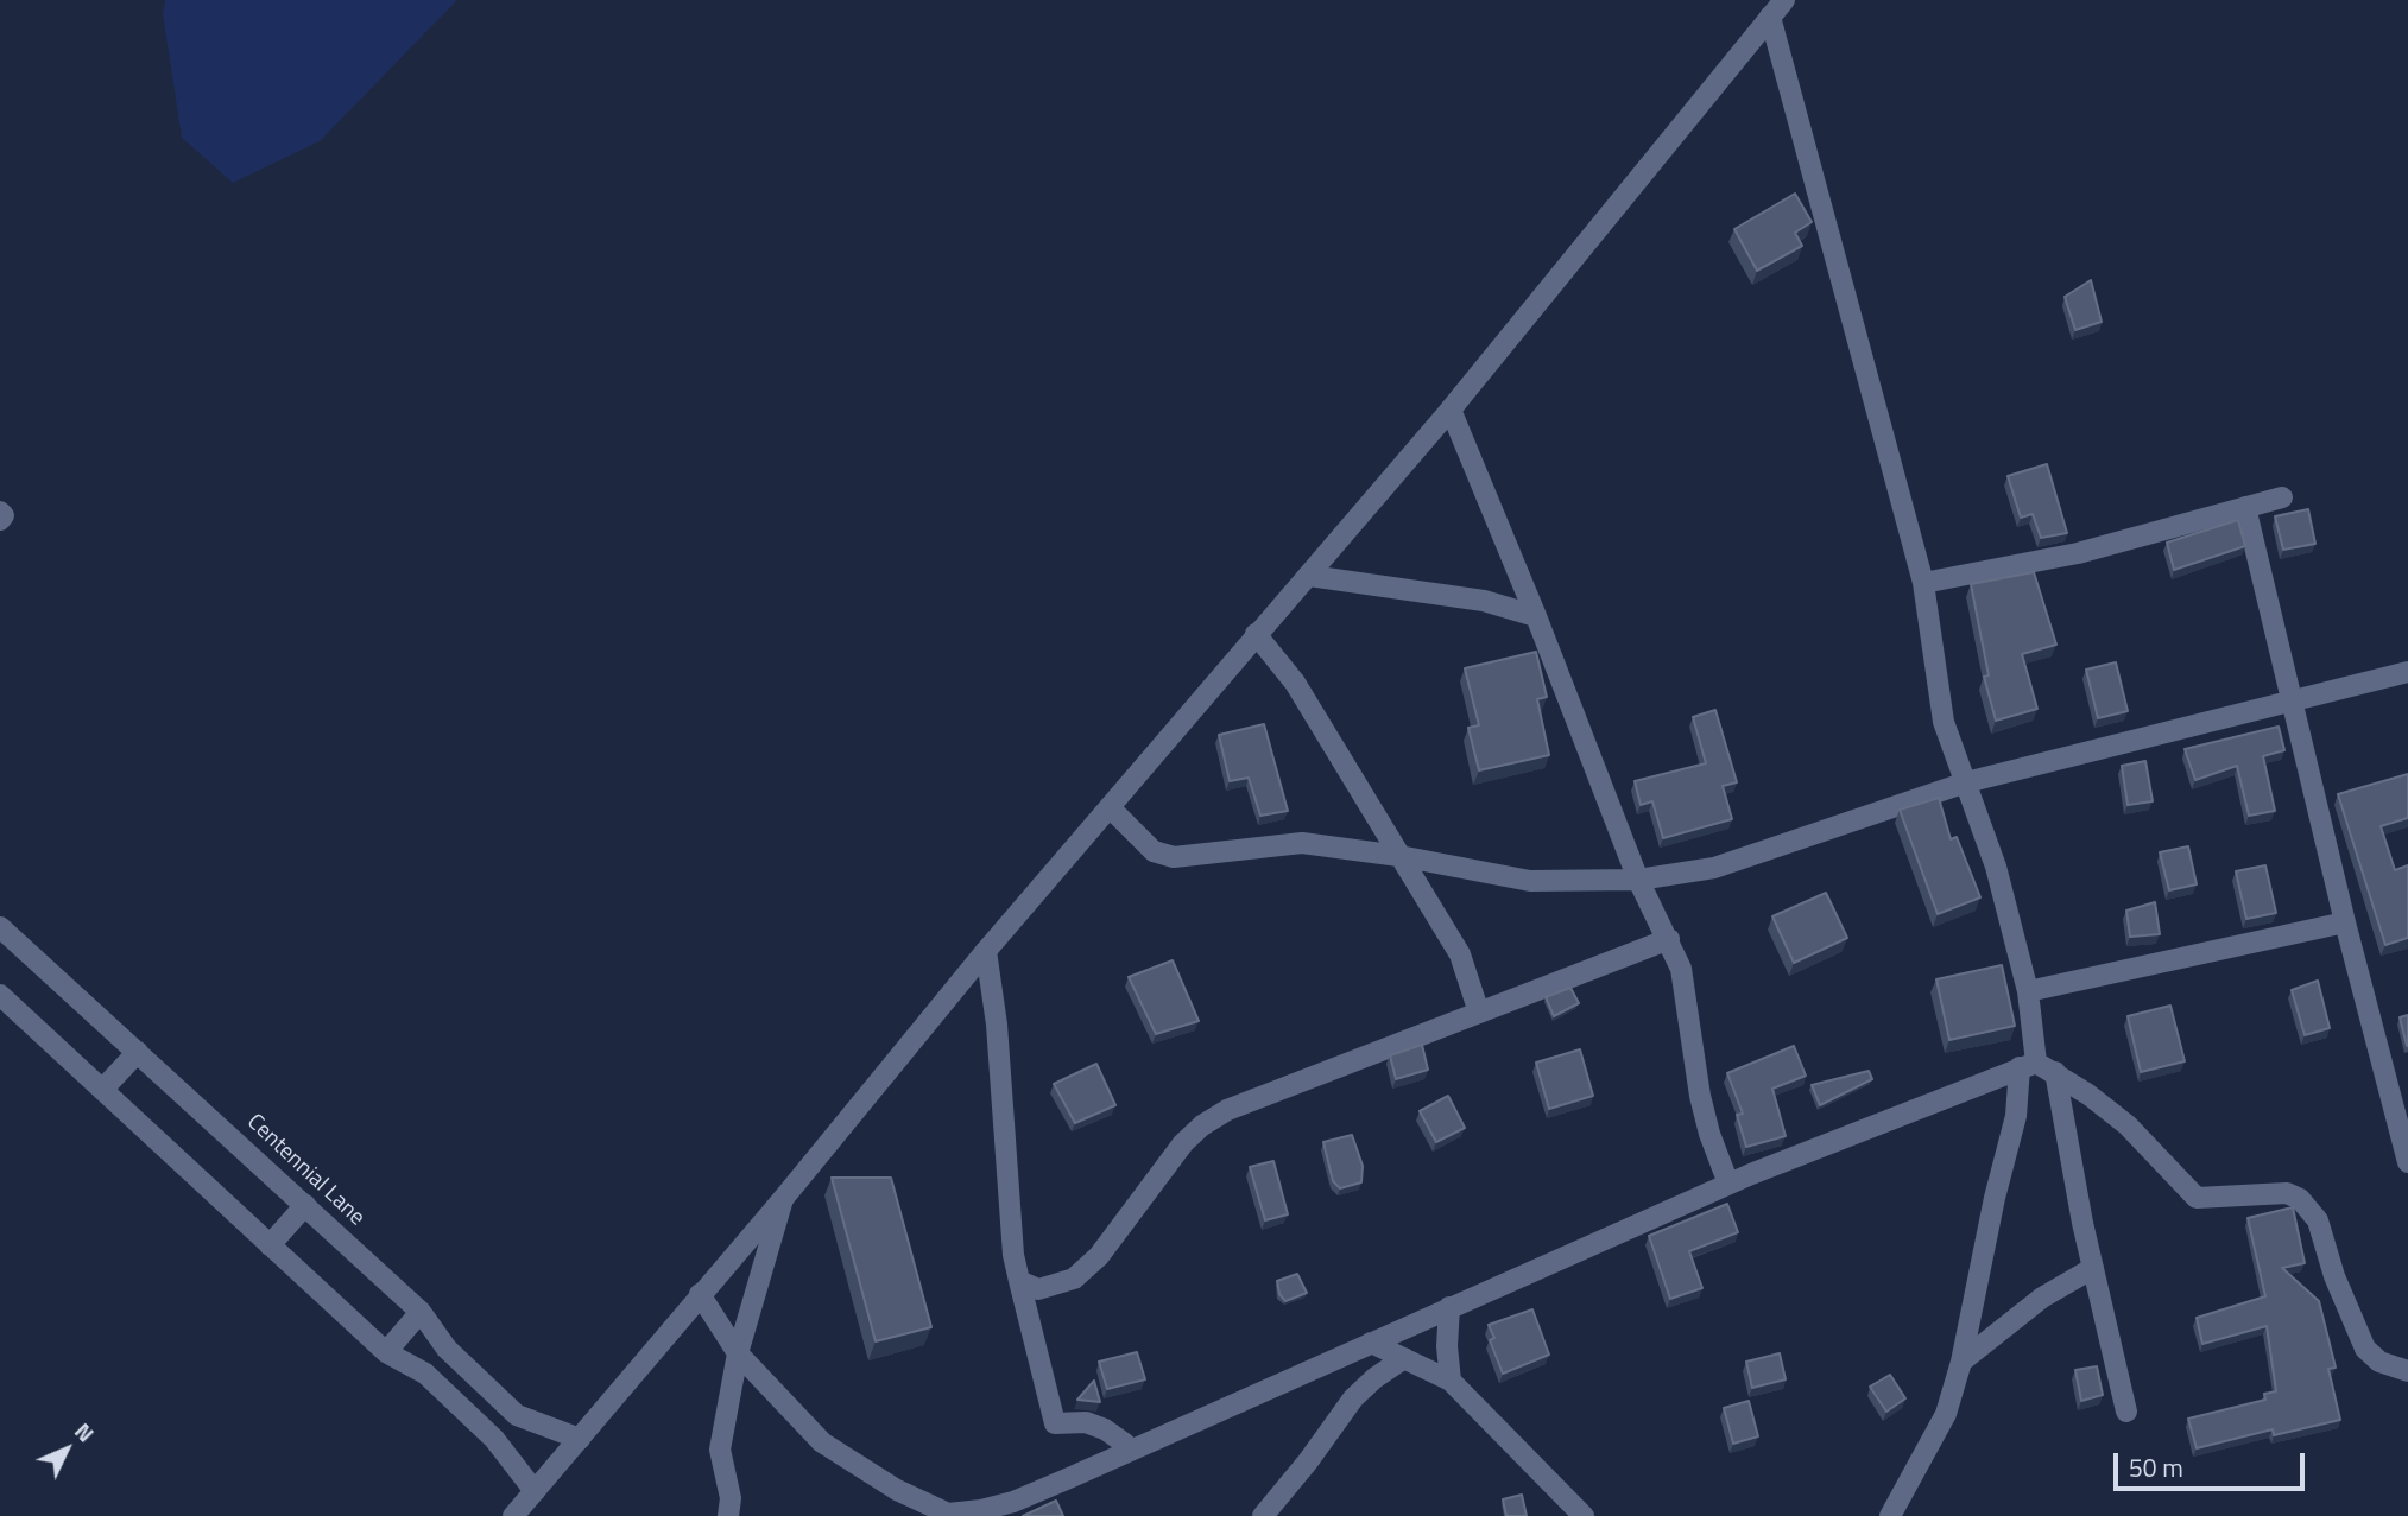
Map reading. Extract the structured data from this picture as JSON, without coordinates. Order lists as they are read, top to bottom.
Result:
{
  "streets": {
    "street": ["Centennial Lane"]
  },
  "scale_bar": "50 m",
  "north": "top right"
}
